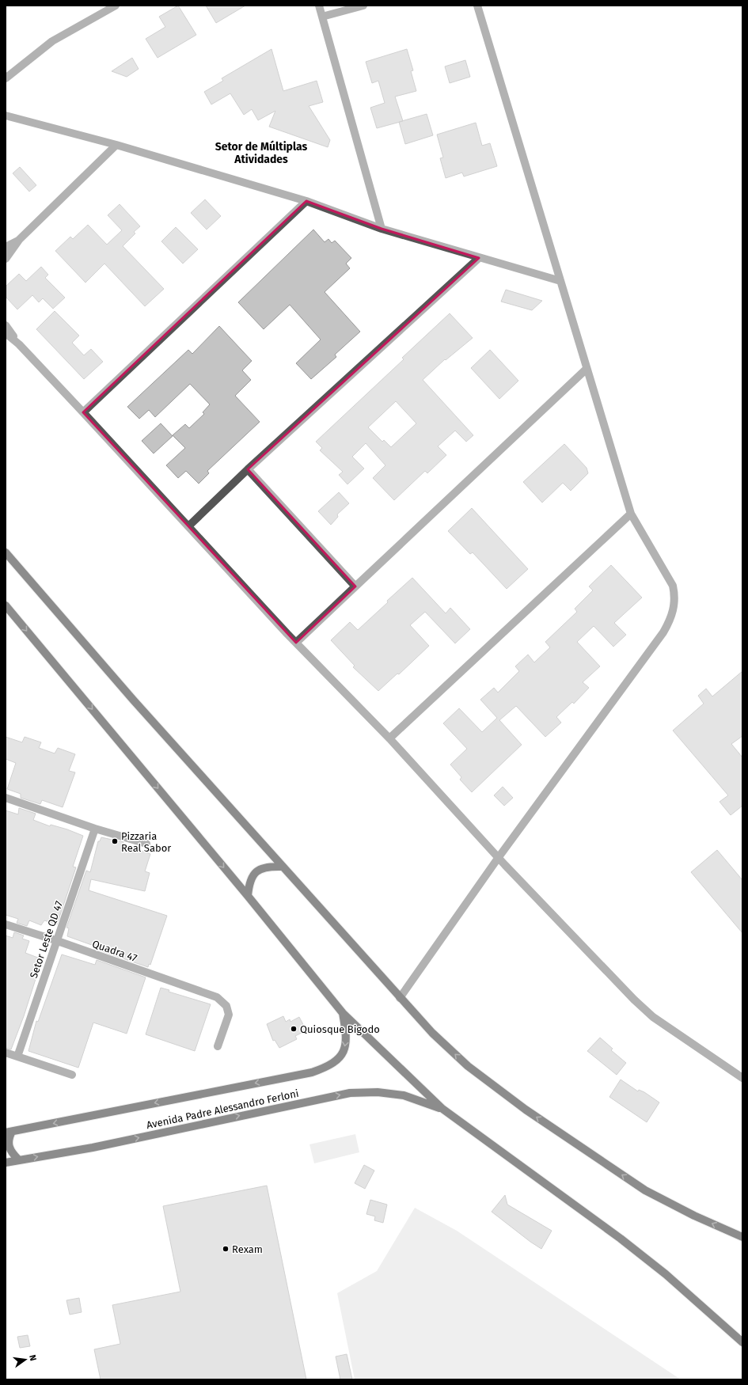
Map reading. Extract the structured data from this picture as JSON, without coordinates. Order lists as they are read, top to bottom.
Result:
{
  "streets": {
    "main road": ["Avenida Padre Alessandro Ferloni"],
    "street": ["Setor Leste QD 47", "Quadra 47"]
  },
  "crossings": [
    ["Setor Leste QD 47", "Quadra 47"]
  ],
  "districts": ["Setor de Múltiplas Atividades"],
  "places": ["Pizzaria Real Sabor", "Quiosque Bigodo", "Rexam"],
  "north": "right"
}
